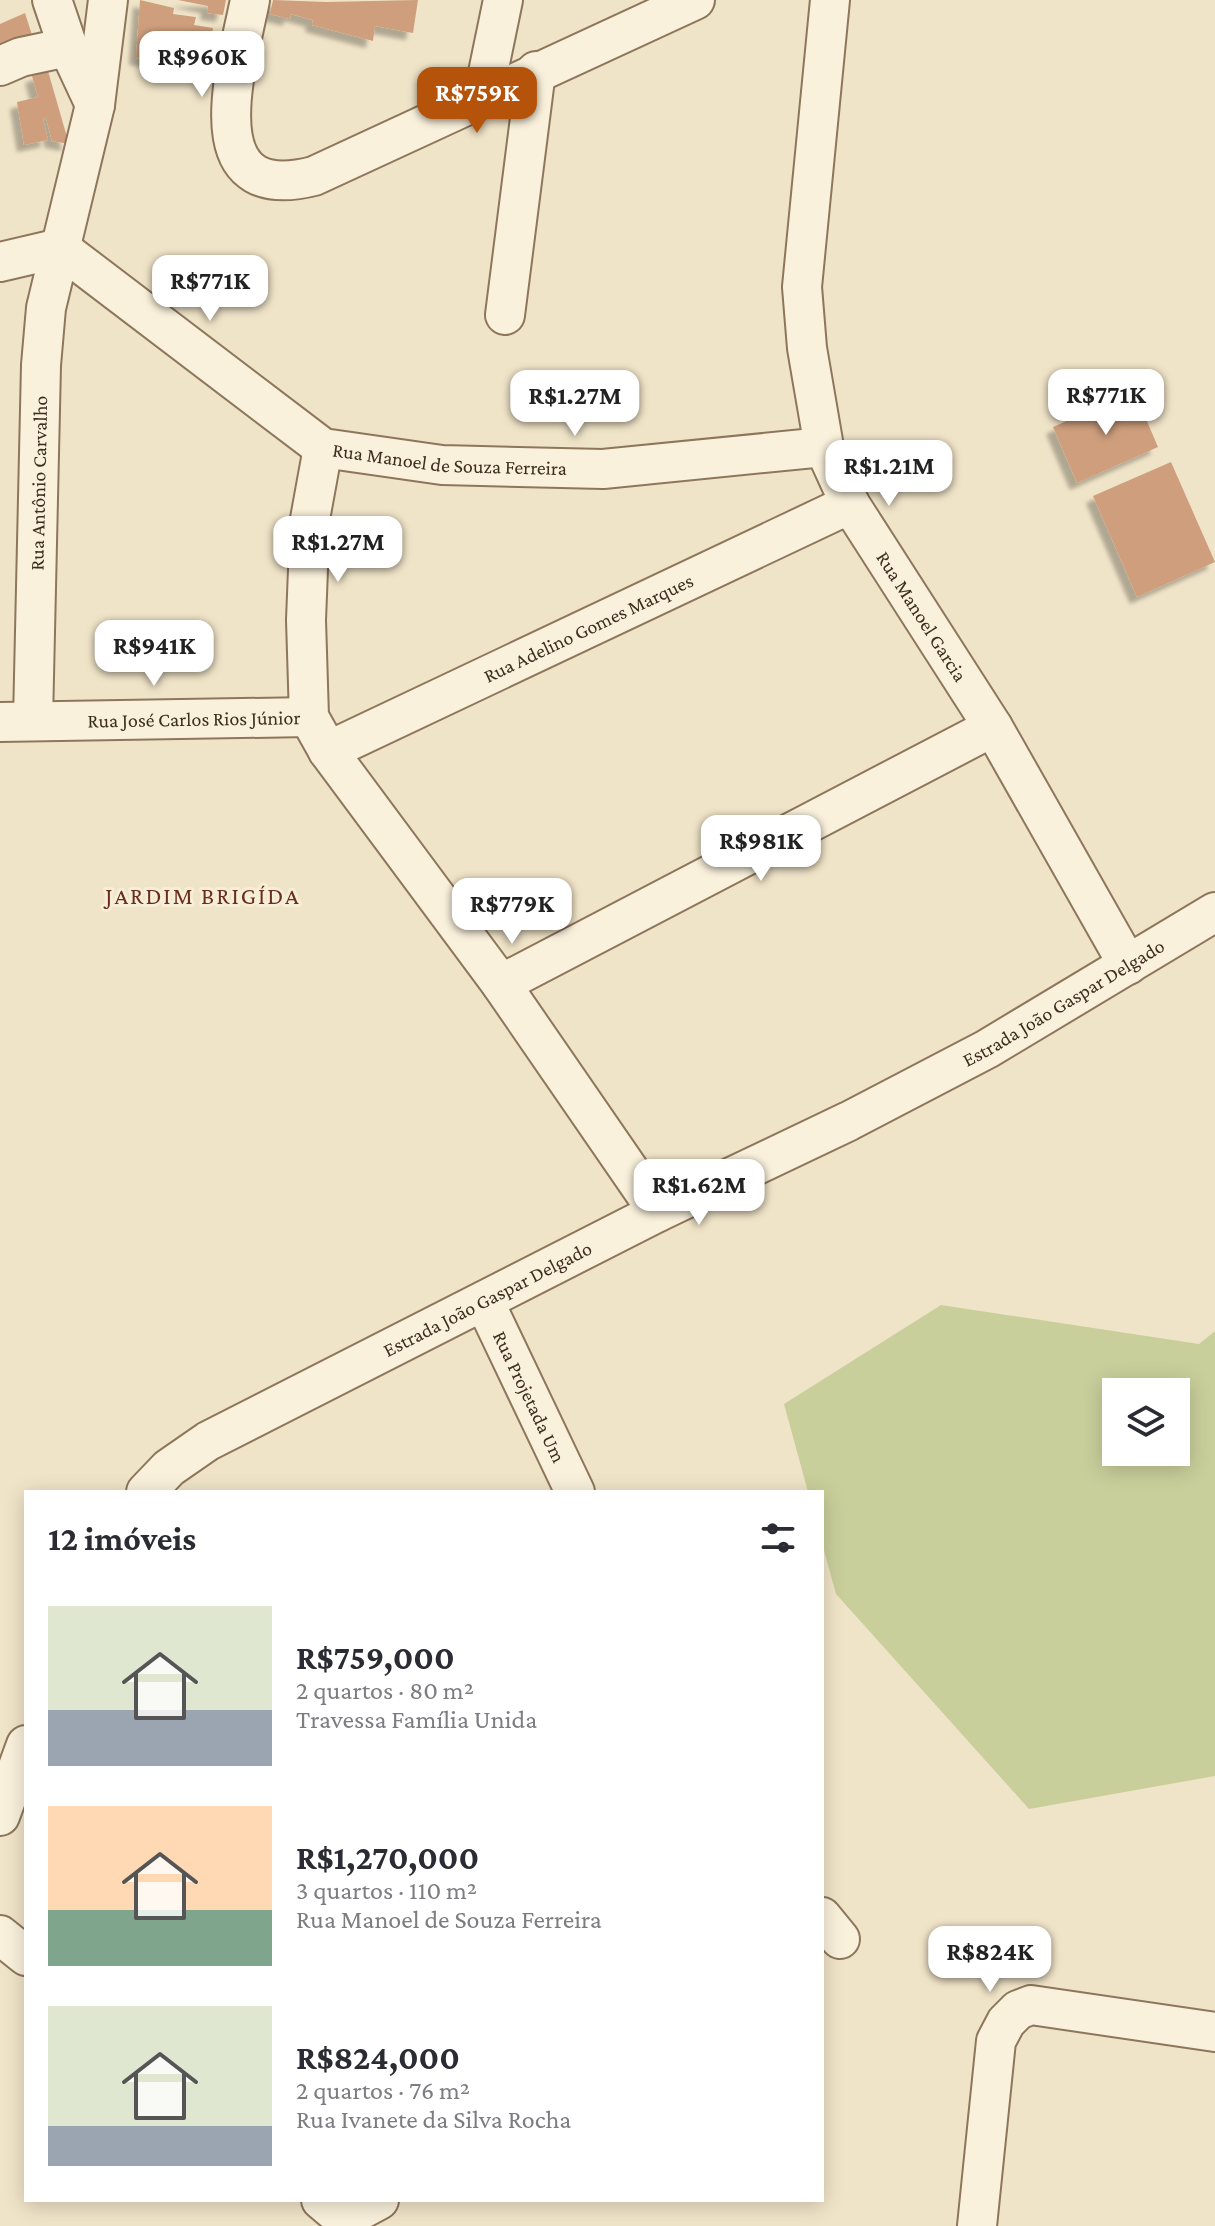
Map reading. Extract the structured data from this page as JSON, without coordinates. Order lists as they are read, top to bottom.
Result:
{
  "streets": {
    "street": [
      "Rua Manoel de Souza Ferreira",
      "Rua Antônio Carvalho",
      "Rua Manoel Garcia",
      "Rua Adelino Gomes Marques",
      "Rua José Carlos Rios Júnior",
      "Estrada João Gaspar Delgado",
      "Rua Projetada Um"
    ]
  },
  "crossings": [
    ["Rua Manoel de Souza Ferreira", "Rua Antônio Carvalho"],
    ["Rua Manoel de Souza Ferreira", "Rua Manoel Garcia"],
    ["Rua Antônio Carvalho", "Rua José Carlos Rios Júnior"],
    ["Rua Manoel Garcia", "Rua Adelino Gomes Marques"],
    ["Rua Manoel Garcia", "Estrada João Gaspar Delgado"],
    ["Rua Adelino Gomes Marques", "Rua José Carlos Rios Júnior"],
    ["Rua José Carlos Rios Júnior", "Estrada João Gaspar Delgado"],
    ["Estrada João Gaspar Delgado", "Rua Projetada Um"]
  ],
  "districts": ["JARDIM BRIGÍDA"],
  "page": {
    "price": [
      "R$960K",
      "R$759K",
      "R$771K",
      "R$771K",
      "R$1.27M",
      "R$1.21M",
      "R$1.27M",
      "R$941K",
      "R$981K",
      "R$779K",
      "R$1.62M",
      "R$824K"
    ],
    "heading": "12 imóveis",
    "list": [
      {
        "name": "R$759,000",
        "note": "2 quartos · 80 m² · Travessa Família Unida"
      },
      {
        "name": "R$1,270,000",
        "note": "3 quartos · 110 m² · Rua Manoel de Souza Ferreira"
      },
      {
        "name": "R$824,000",
        "note": "2 quartos · 76 m² · Rua Ivanete da Silva Rocha"
      }
    ]
  }
}
